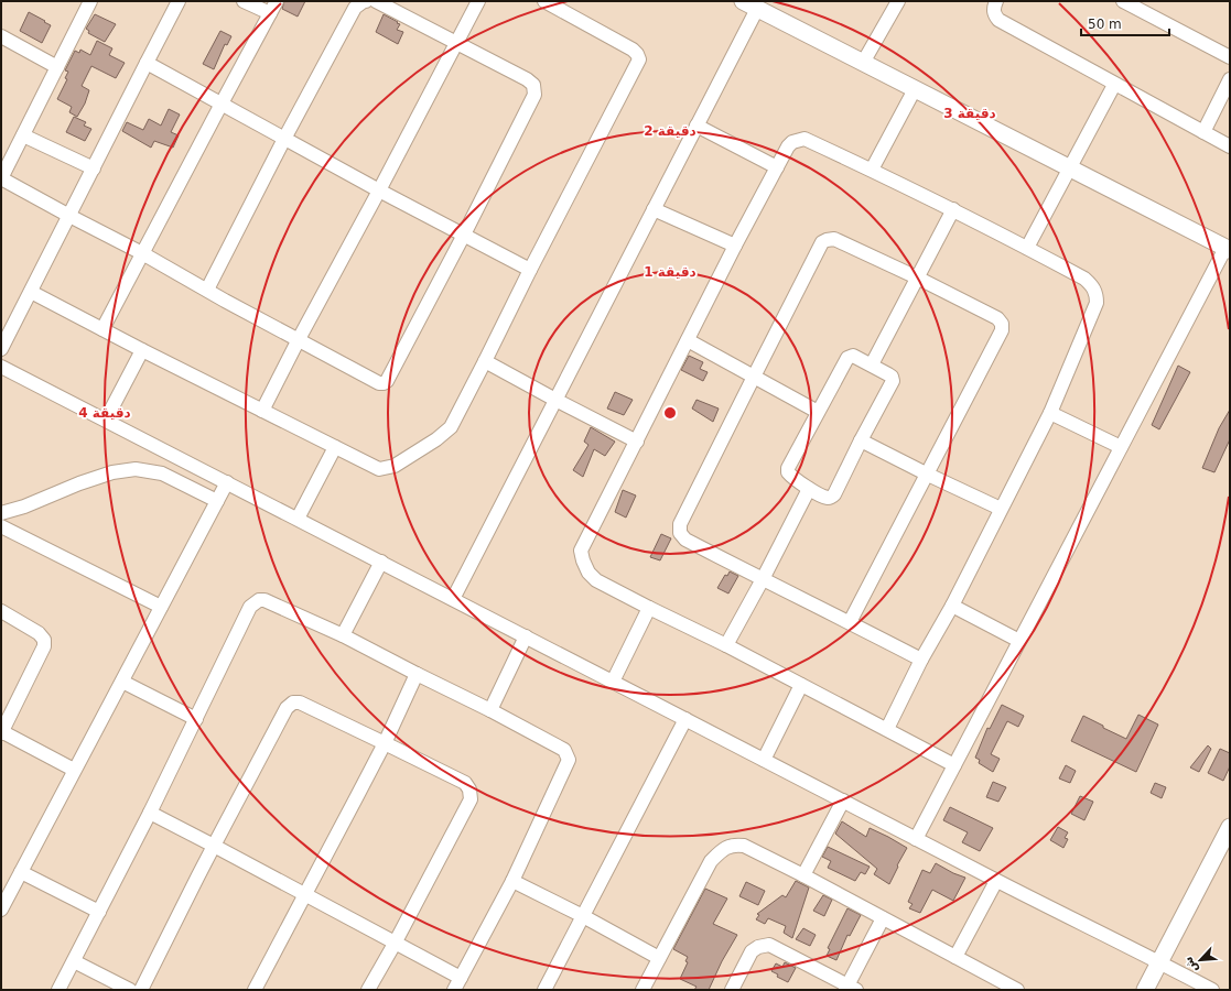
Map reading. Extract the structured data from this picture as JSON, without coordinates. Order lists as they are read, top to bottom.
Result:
{
  "scale_bar": "50 m",
  "north": "bottom left",
  "rings": [
    "3 دقيقة",
    "2 دقيقة",
    "1 دقيقة",
    "4 دقيقة"
  ]
}
